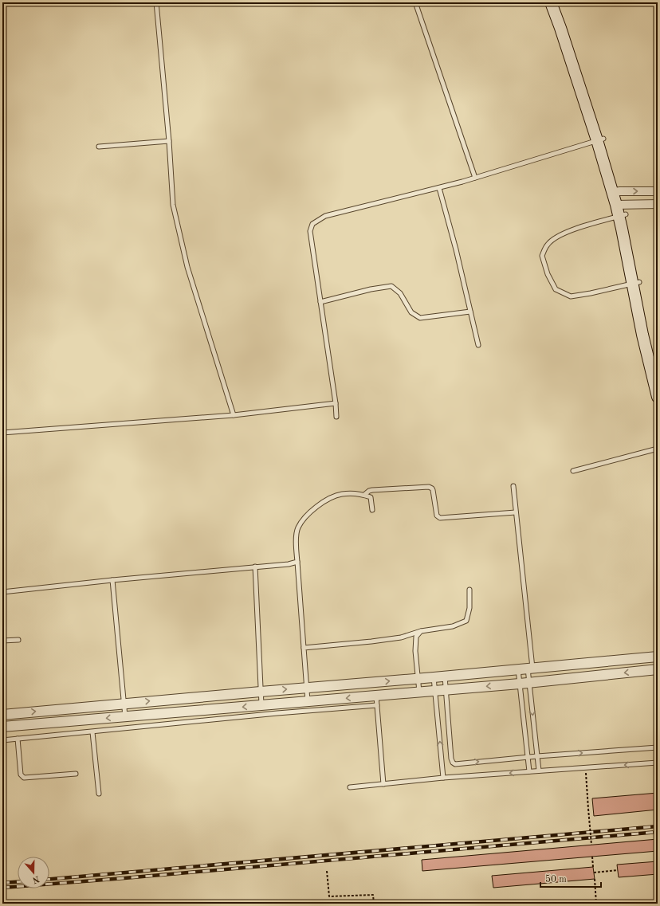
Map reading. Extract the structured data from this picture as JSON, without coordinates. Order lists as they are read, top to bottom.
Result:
{
  "scale_bar": "50 m",
  "north": "bottom"
}
